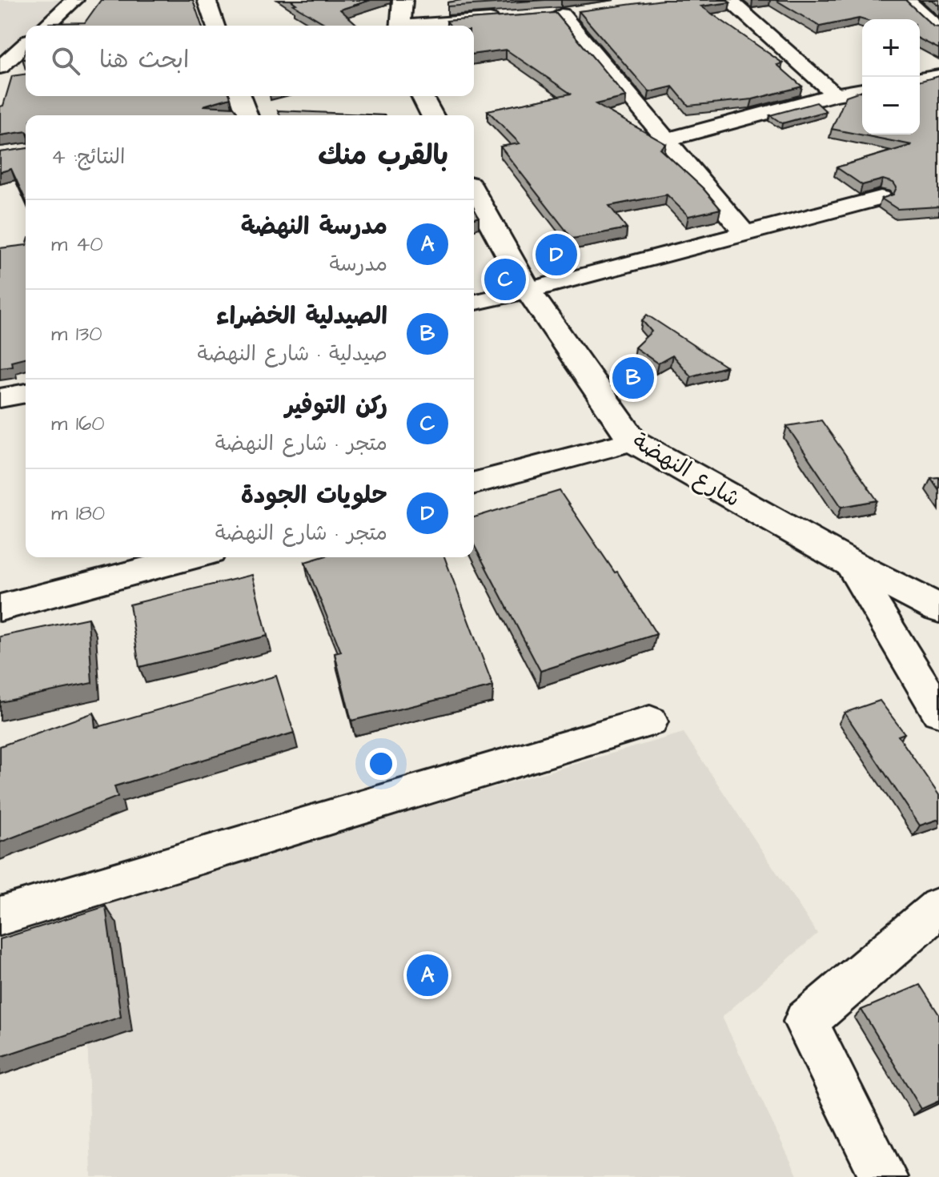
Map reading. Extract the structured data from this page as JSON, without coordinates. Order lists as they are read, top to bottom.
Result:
{
  "streets": {
    "street": ["شارع النهضة"]
  },
  "page": {
    "map_buttons": ["+", "−"],
    "search": "ابحث هنا",
    "heading": ["بالقرب منك", "النتائج: 4"],
    "list": [
      {
        "mark": "A",
        "name": "مدرسة النهضة",
        "note": "مدرسة",
        "value": "40 m"
      },
      {
        "mark": "B",
        "name": "الصيدلية الخضراء",
        "note": "صيدلية · شارع النهضة",
        "value": "130 m"
      },
      {
        "mark": "C",
        "name": "ركن التوفير",
        "note": "متجر · شارع النهضة",
        "value": "160 m"
      },
      {
        "mark": "D",
        "name": "حلويات الجودة",
        "note": "متجر · شارع النهضة",
        "value": "180 m"
      }
    ],
    "pins": [
      "D",
      "C",
      "B",
      "A"
    ]
  }
}
